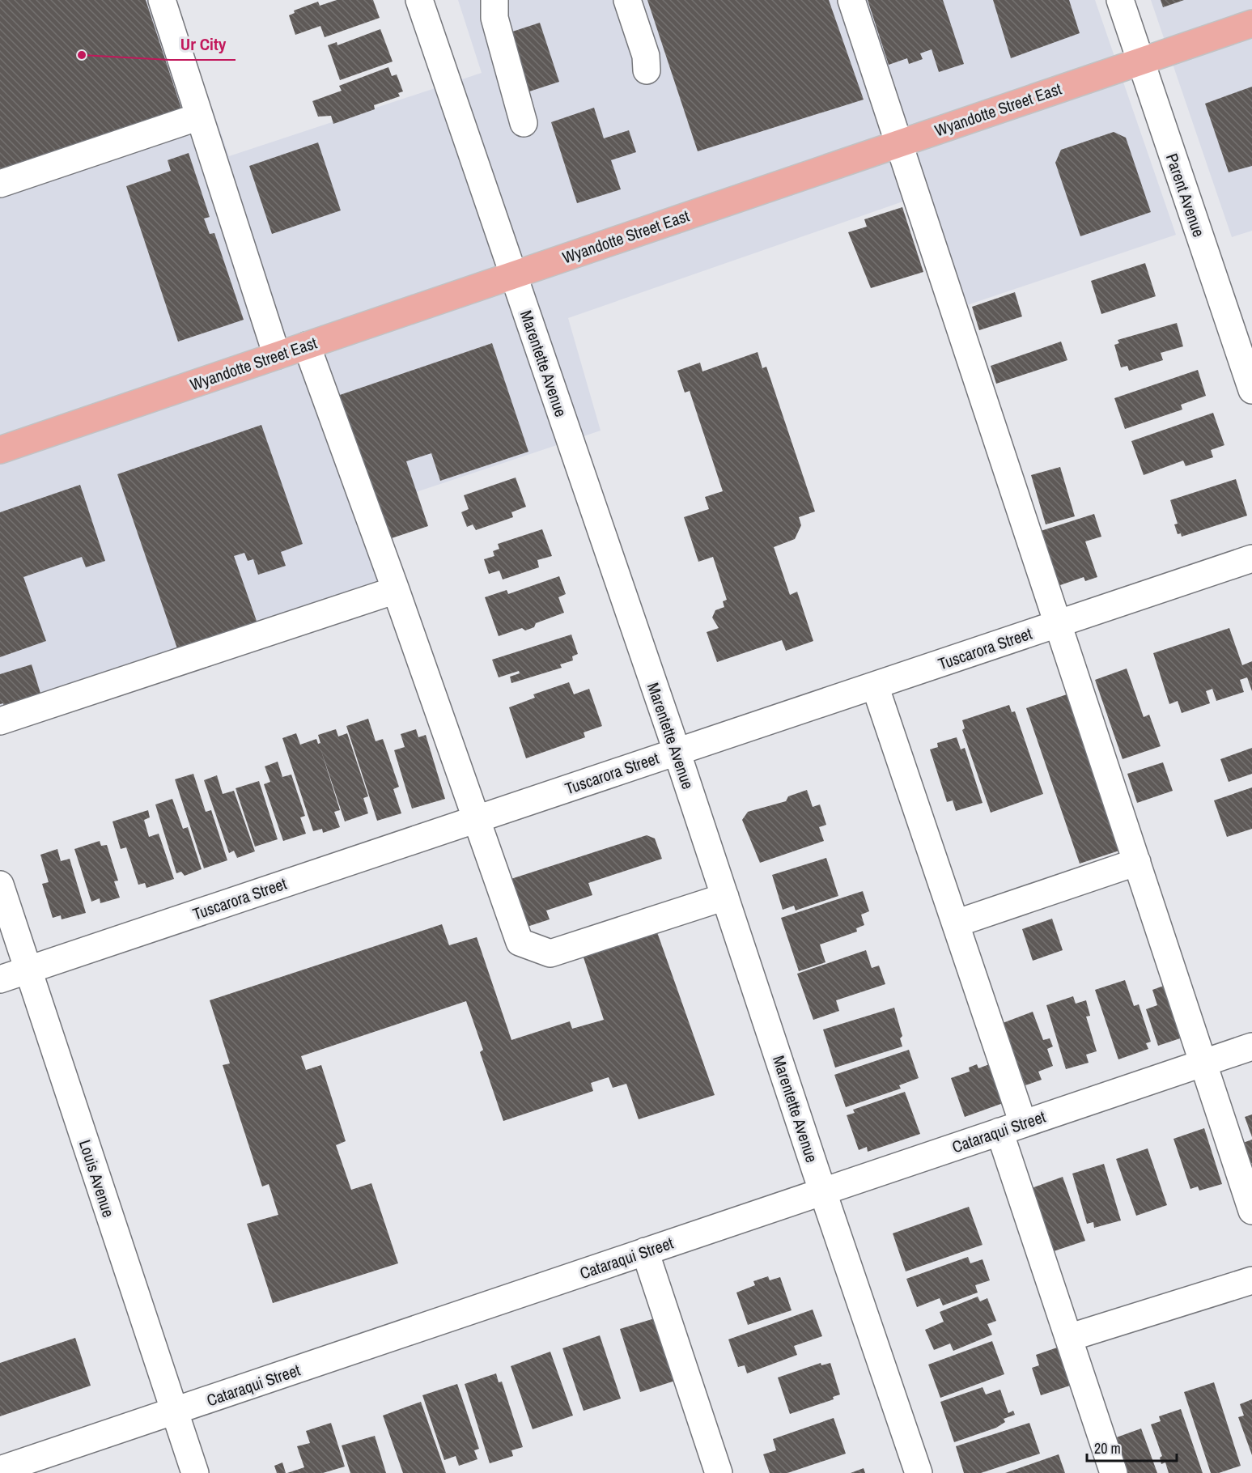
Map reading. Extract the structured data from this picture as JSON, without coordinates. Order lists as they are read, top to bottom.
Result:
{
  "streets": {
    "main road": ["Wyandotte Street East"],
    "street": [
      "Parent Avenue",
      "Marentette Avenue",
      "Tuscarora Street",
      "Cataraqui Street",
      "Louis Avenue"
    ]
  },
  "crossings": [
    ["Wyandotte Street East", "Parent Avenue"],
    ["Wyandotte Street East", "Marentette Avenue"],
    ["Marentette Avenue", "Tuscarora Street"],
    ["Marentette Avenue", "Cataraqui Street"],
    ["Tuscarora Street", "Louis Avenue"],
    ["Cataraqui Street", "Louis Avenue"]
  ],
  "places": ["Ur City"],
  "scale_bar": "20 m"
}
